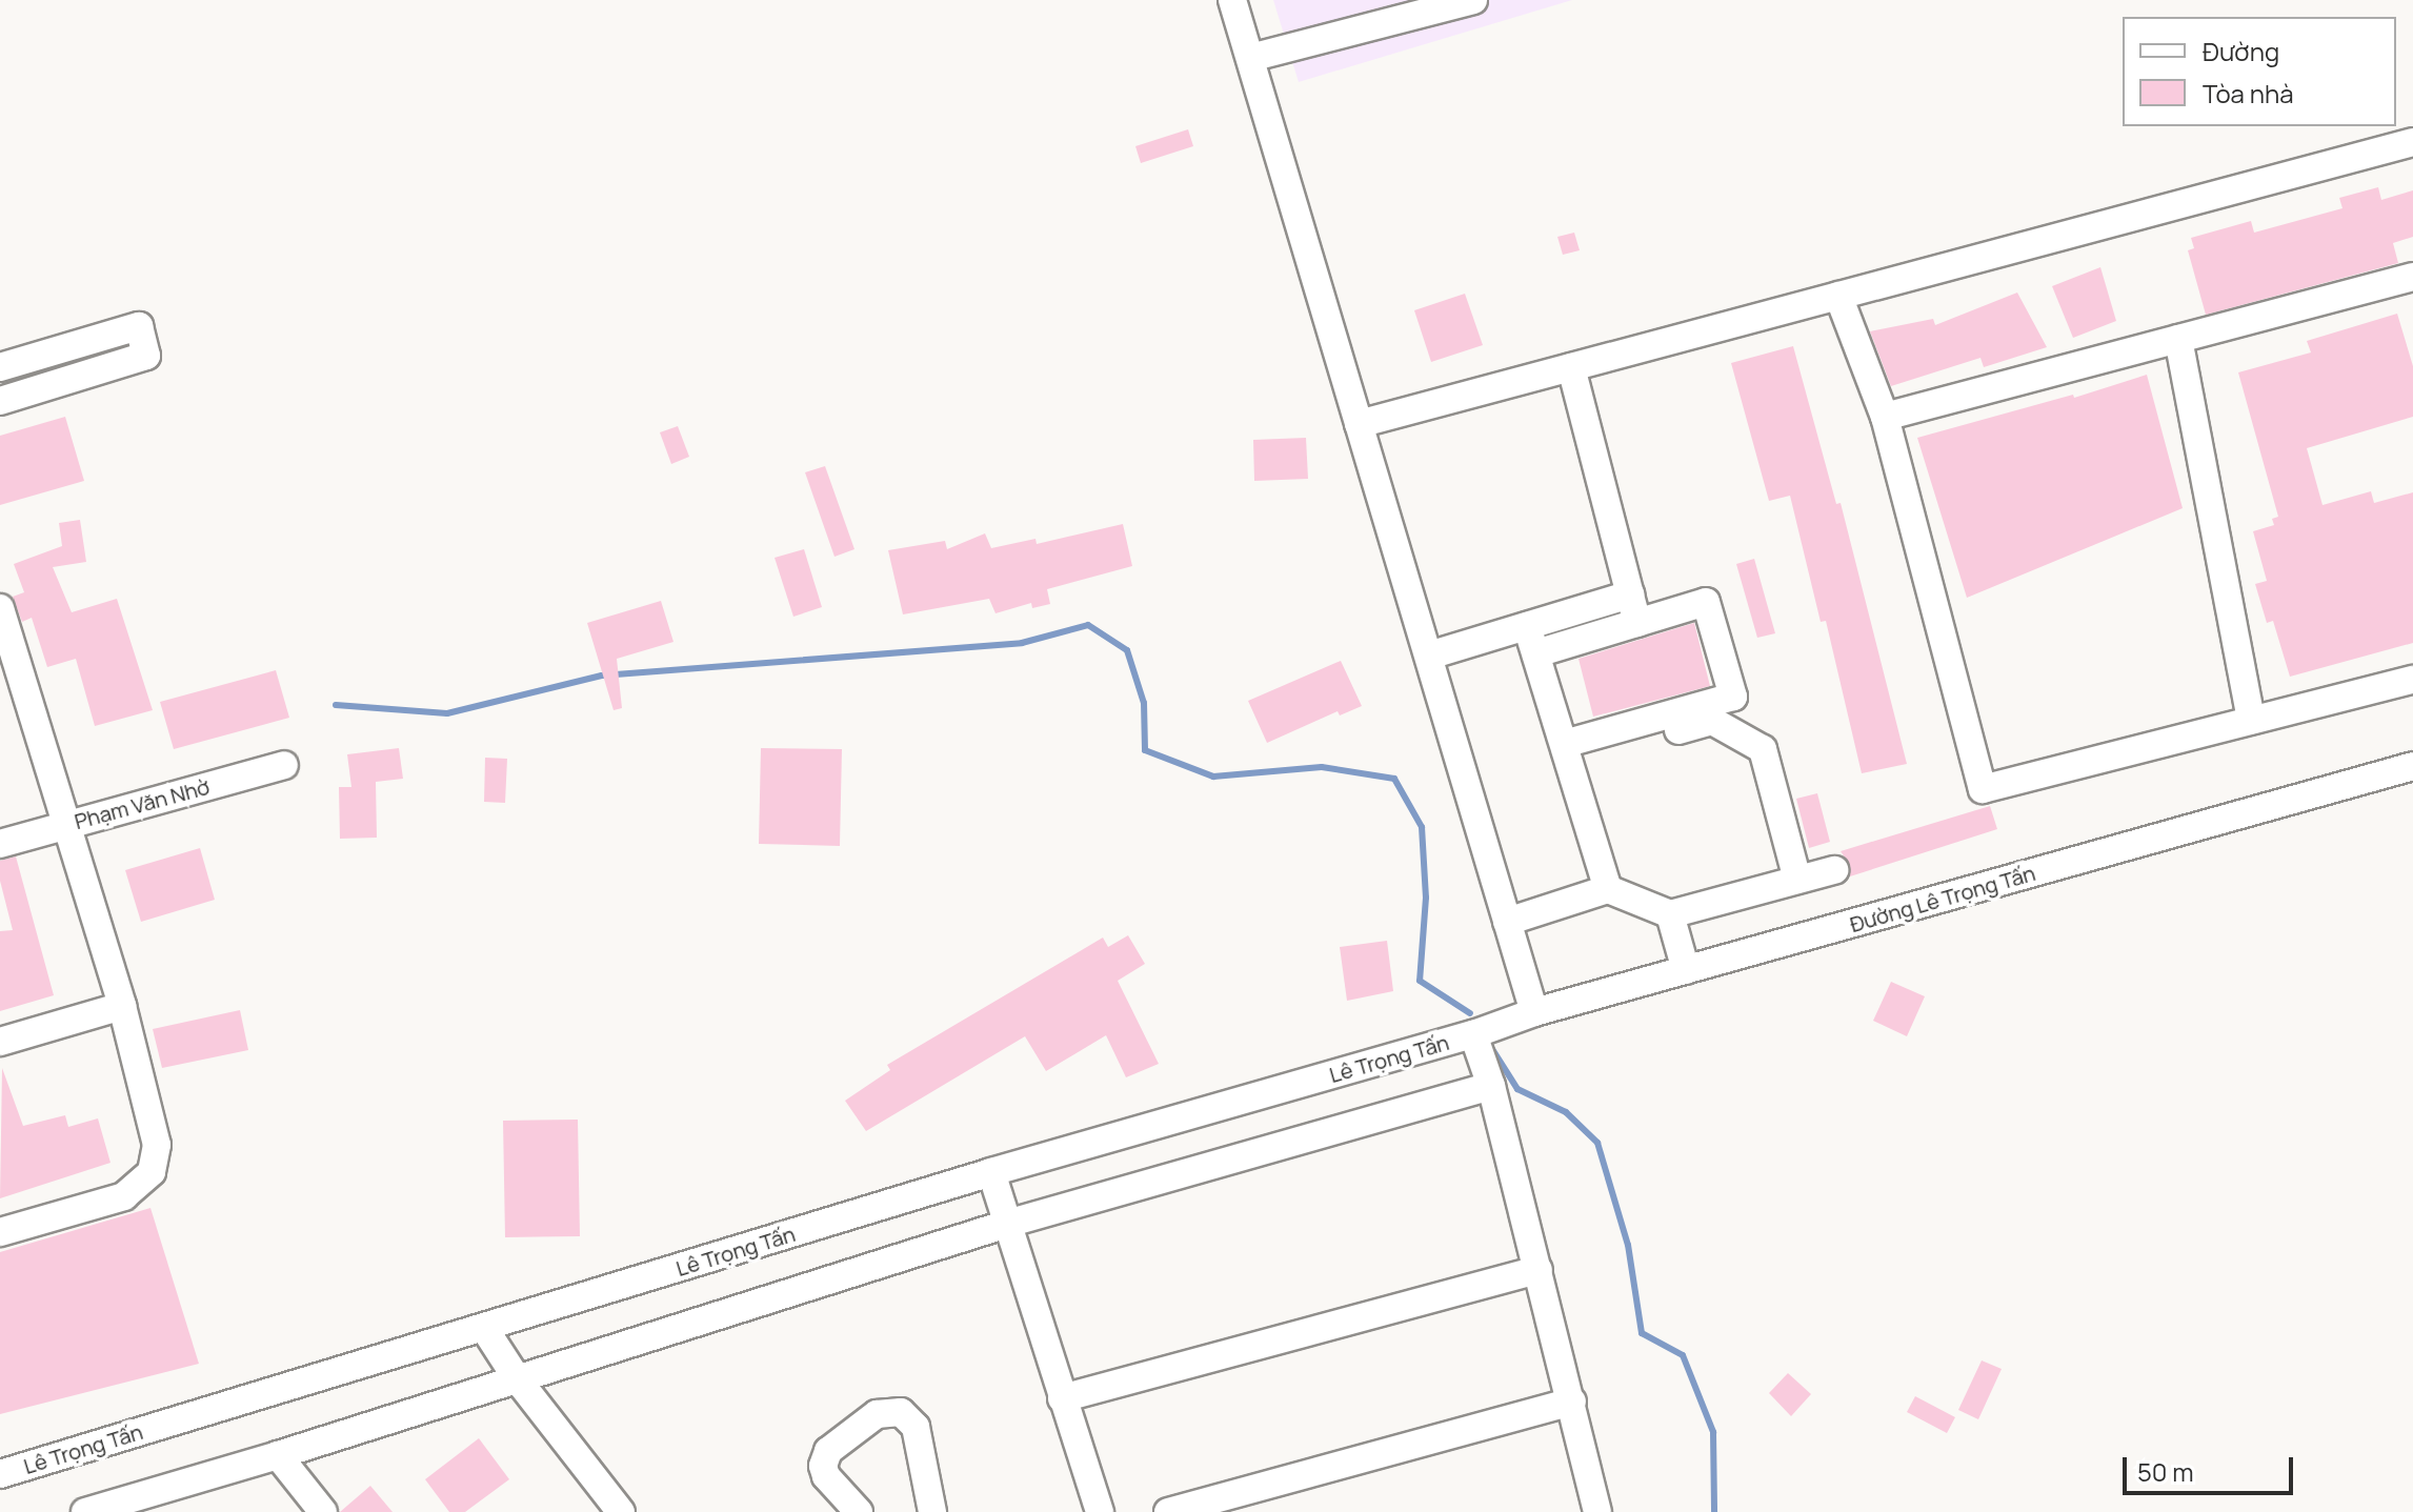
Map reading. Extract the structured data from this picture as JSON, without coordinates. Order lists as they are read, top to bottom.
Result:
{
  "streets": {
    "street": ["Phạm Văn Nhờ", "Đường Lê Trọng Tấn", "Lê Trọng Tấn"]
  },
  "crossings": [
    ["Đường Lê Trọng Tấn", "Lê Trọng Tấn"]
  ],
  "legend": ["Đường", "Tòa nhà"],
  "scale_bar": "50 m"
}
